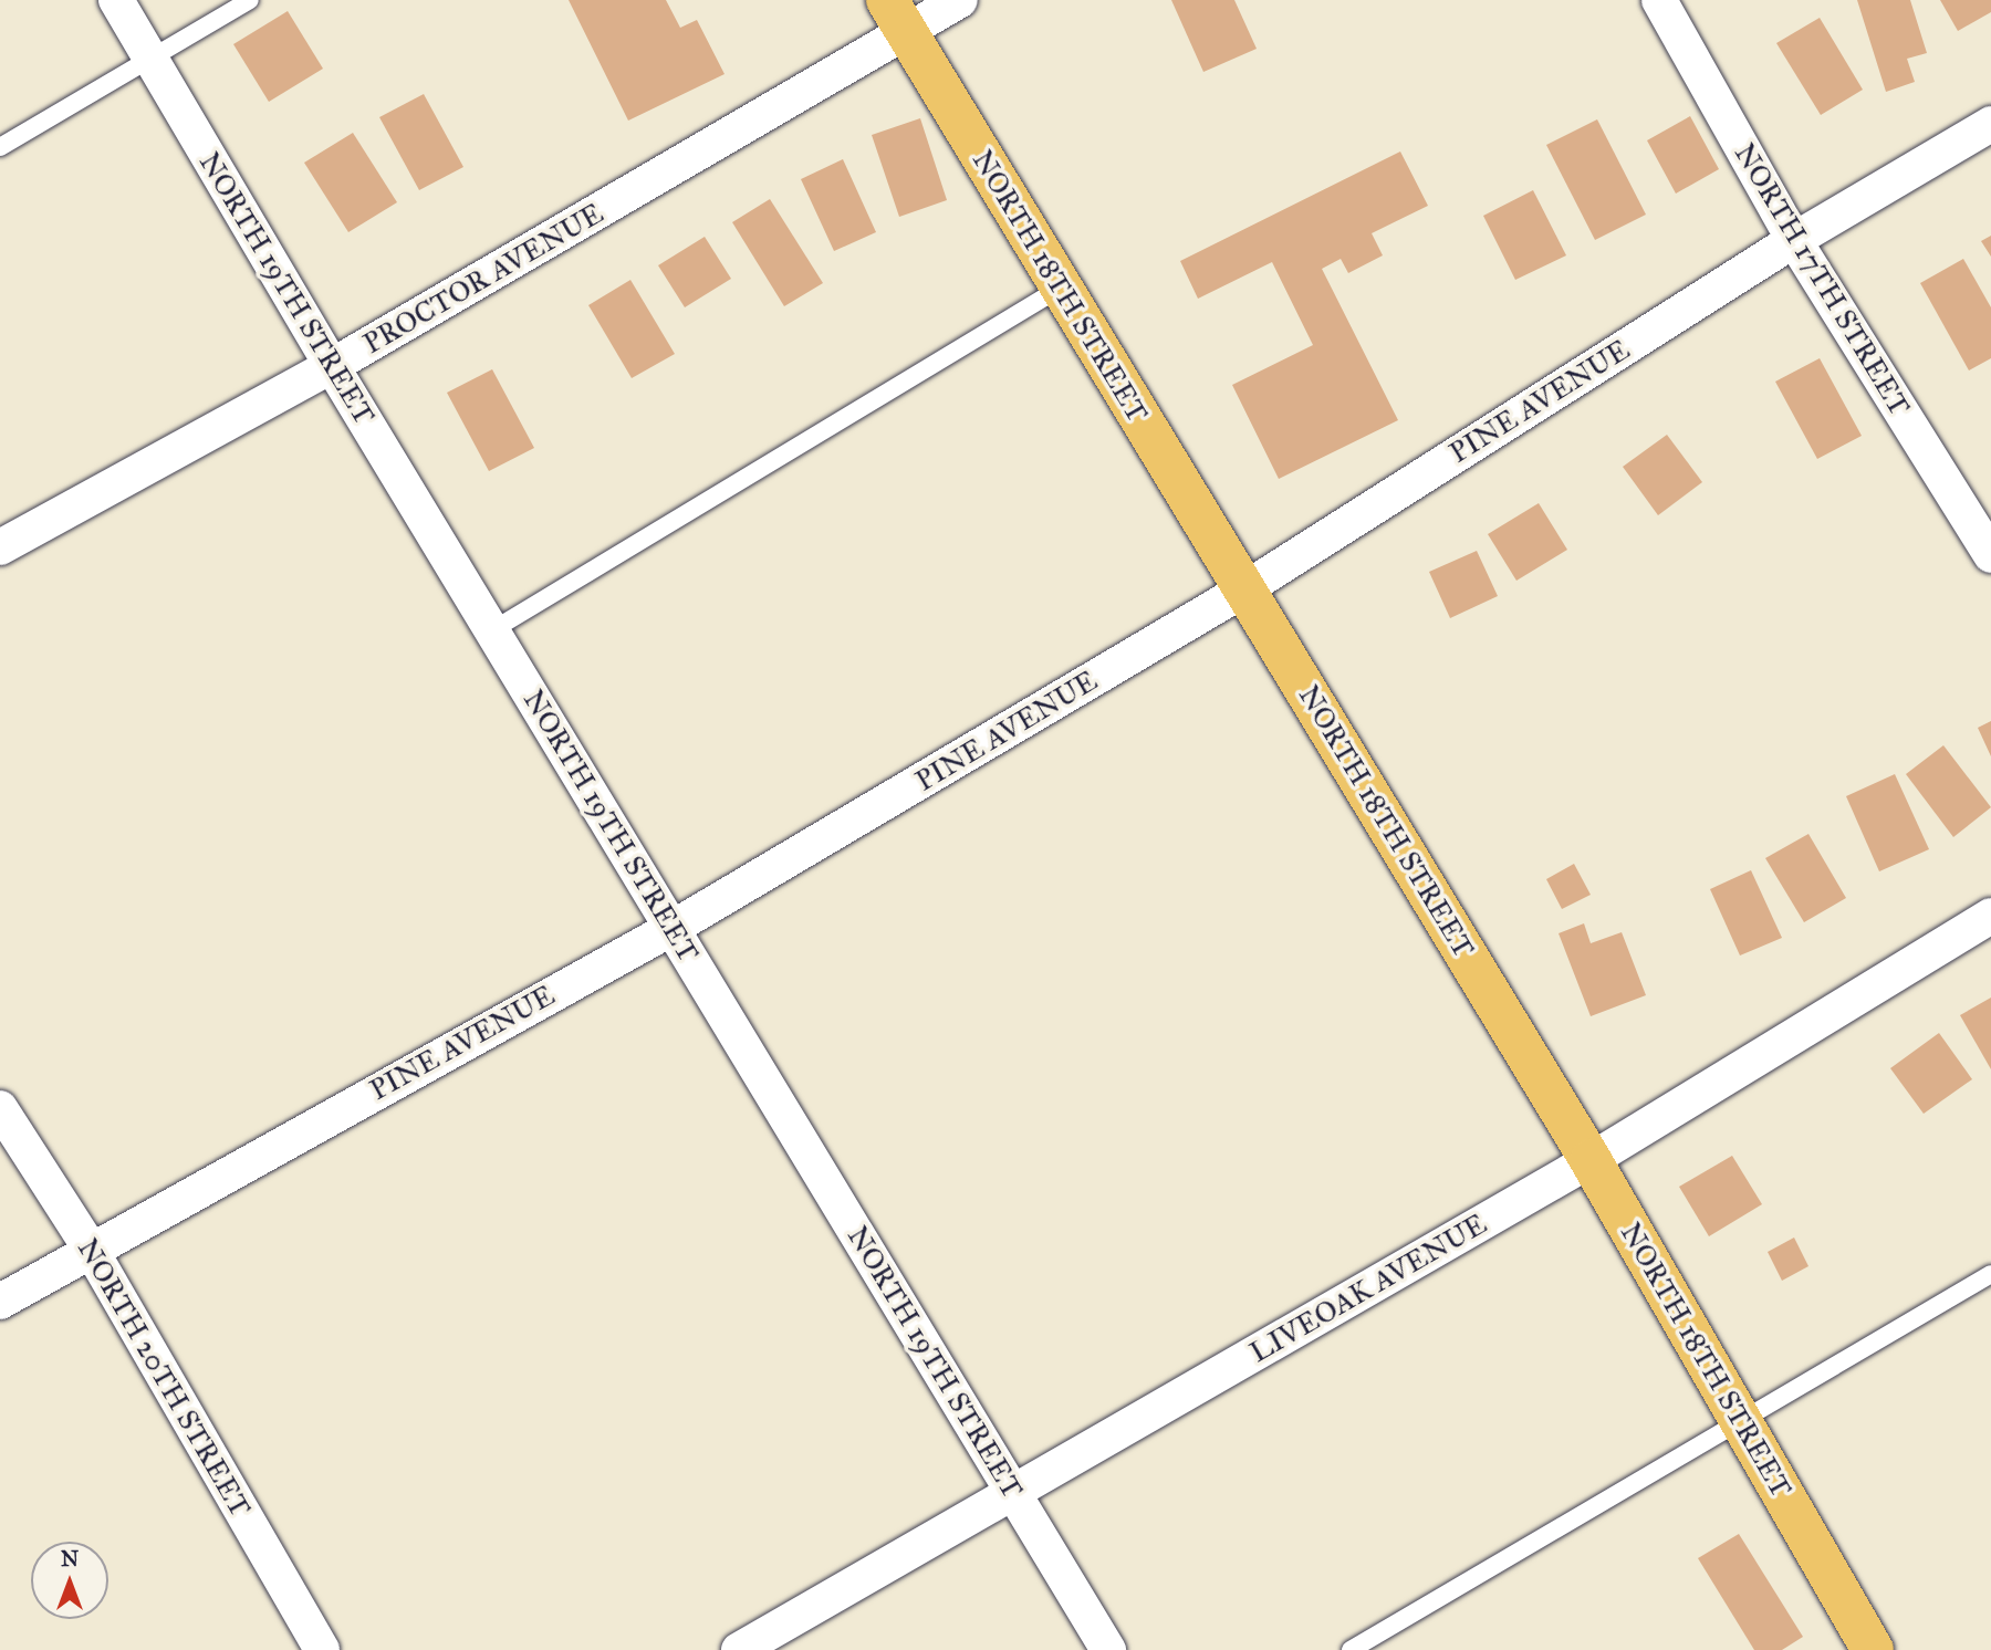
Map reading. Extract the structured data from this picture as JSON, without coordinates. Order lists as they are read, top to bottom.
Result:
{
  "streets": {
    "main road": ["NORTH 18TH STREET"],
    "street": [
      "PROCTOR AVENUE",
      "NORTH 17TH STREET",
      "NORTH 19TH STREET",
      "PINE AVENUE",
      "LIVEOAK AVENUE",
      "NORTH 20TH STREET"
    ]
  },
  "crossings": [
    ["PROCTOR AVENUE", "NORTH 18TH STREET"],
    ["PROCTOR AVENUE", "NORTH 19TH STREET"],
    ["NORTH 17TH STREET", "PINE AVENUE"],
    ["NORTH 18TH STREET", "PINE AVENUE"],
    ["NORTH 18TH STREET", "LIVEOAK AVENUE"],
    ["NORTH 19TH STREET", "PINE AVENUE"],
    ["NORTH 19TH STREET", "LIVEOAK AVENUE"],
    ["PINE AVENUE", "NORTH 20TH STREET"]
  ],
  "north": "top"
}
